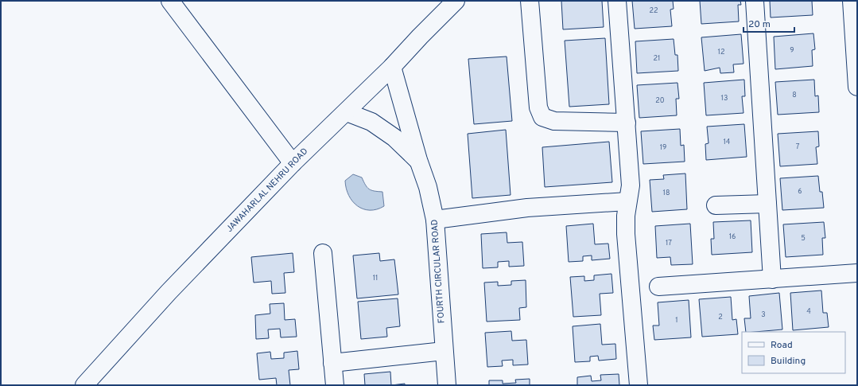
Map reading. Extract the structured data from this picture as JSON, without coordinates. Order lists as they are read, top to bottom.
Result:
{
  "streets": {
    "street": ["JAWAHARLAL NEHRU ROAD", "FOURTH CIRCULAR ROAD"]
  },
  "crossings": [
    ["JAWAHARLAL NEHRU ROAD", "FOURTH CIRCULAR ROAD"]
  ],
  "house_numbers": [
    "22",
    "9",
    "12",
    "21",
    "8",
    "13",
    "20",
    "14",
    "7",
    "19",
    "6",
    "18",
    "16",
    "5",
    "17",
    "11",
    "4",
    "3",
    "2",
    "1"
  ],
  "legend": ["Road", "Building"],
  "scale_bar": "20 m"
}
